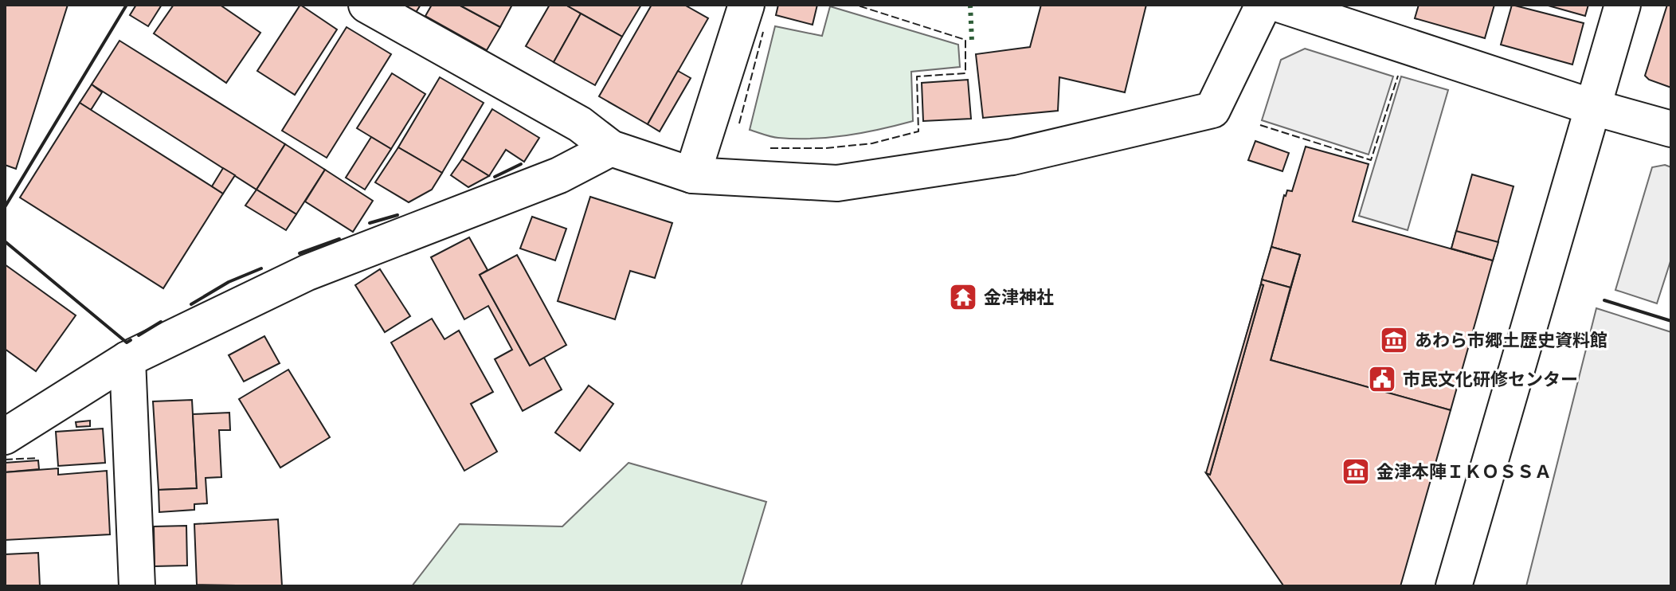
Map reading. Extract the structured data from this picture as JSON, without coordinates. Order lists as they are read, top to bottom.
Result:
{
  "places": {
    "temple": ["金津神社"],
    "museum": ["あわら市郷土歴史資料館", "金津本陣ＩＫＯＳＳＡ"],
    "public building": ["市民文化研修センター"]
  }
}
